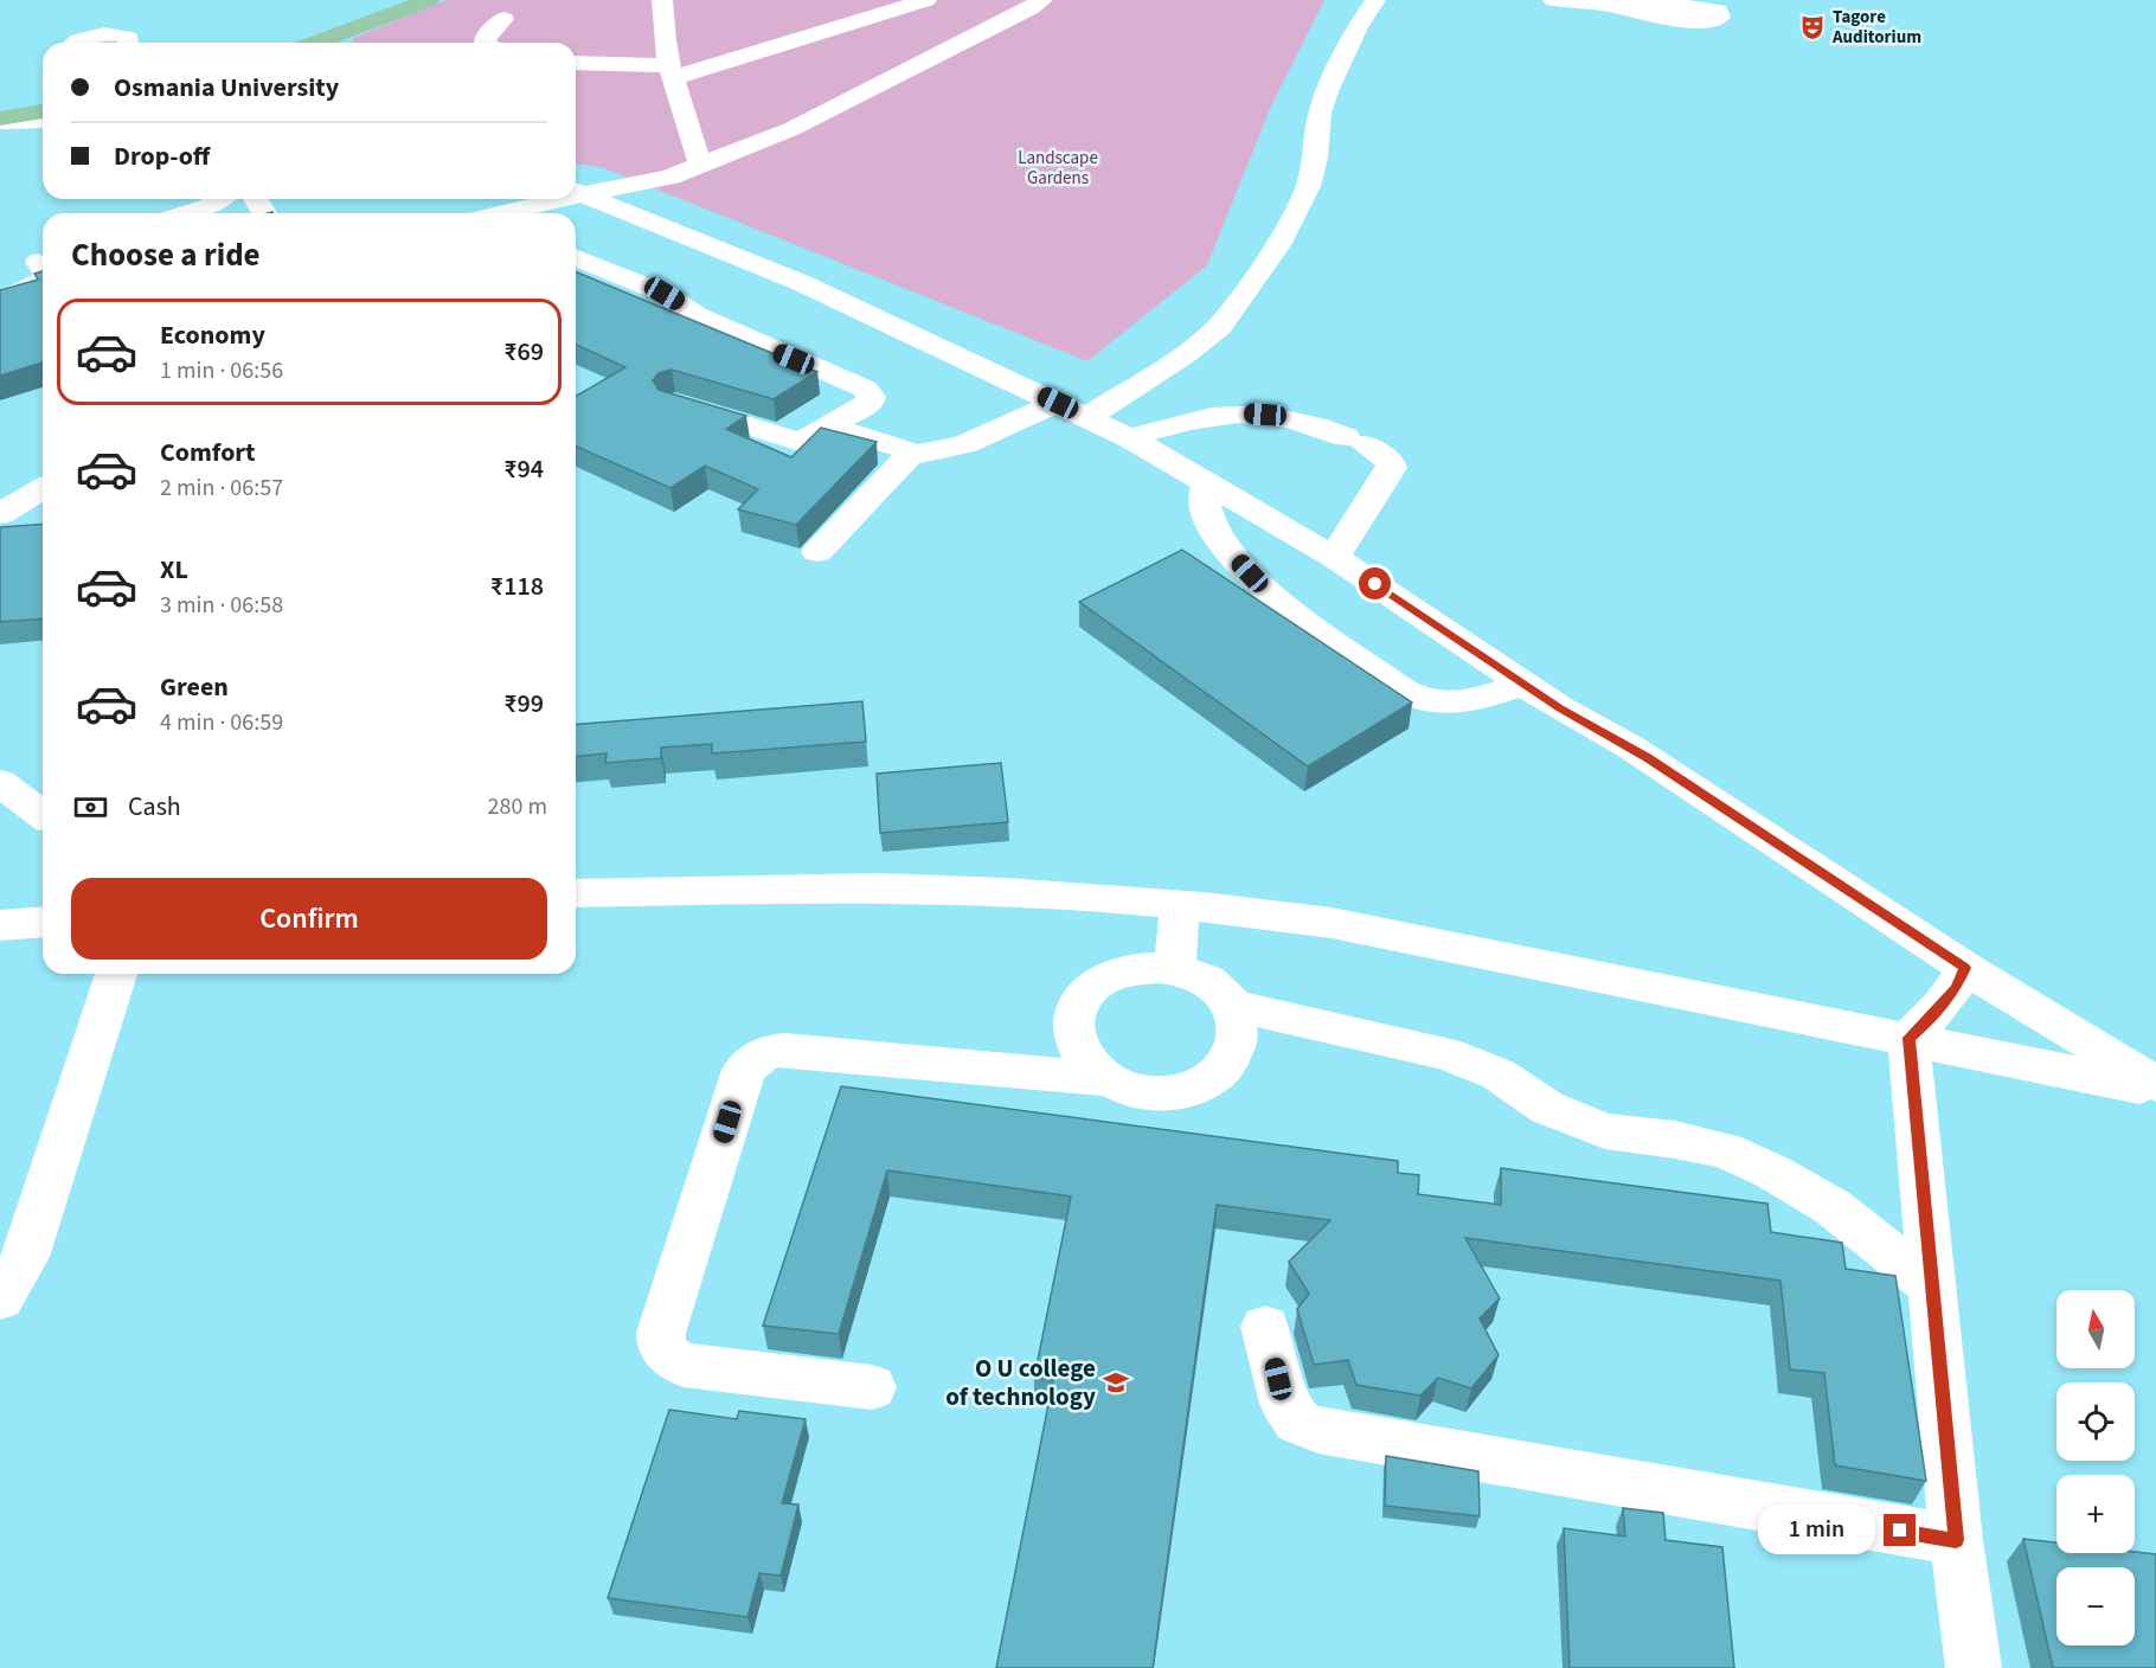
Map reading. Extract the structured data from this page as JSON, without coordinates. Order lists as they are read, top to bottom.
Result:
{
  "parks": ["Landscape Gardens"],
  "places": {
    "theatre": ["Tagore Auditorium"],
    "school or university": ["O U college of technology"]
  },
  "north": "top",
  "page": {
    "banner": ["Osmania University", "Drop-off"],
    "heading": "Choose a ride",
    "list": [
      {
        "name": "Economy",
        "note": "1 min · 06:56",
        "value": "₹69"
      },
      {
        "name": "Comfort",
        "note": "2 min · 06:57",
        "value": "₹94"
      },
      {
        "name": "XL",
        "note": "3 min · 06:58",
        "value": "₹118"
      },
      {
        "name": "Green",
        "note": "4 min · 06:59",
        "value": "₹99"
      }
    ],
    "pay": ["Cash", "280 m"],
    "buttons": "Confirm",
    "map_buttons": ["+", "−"],
    "bubble": "1 min"
  }
}
